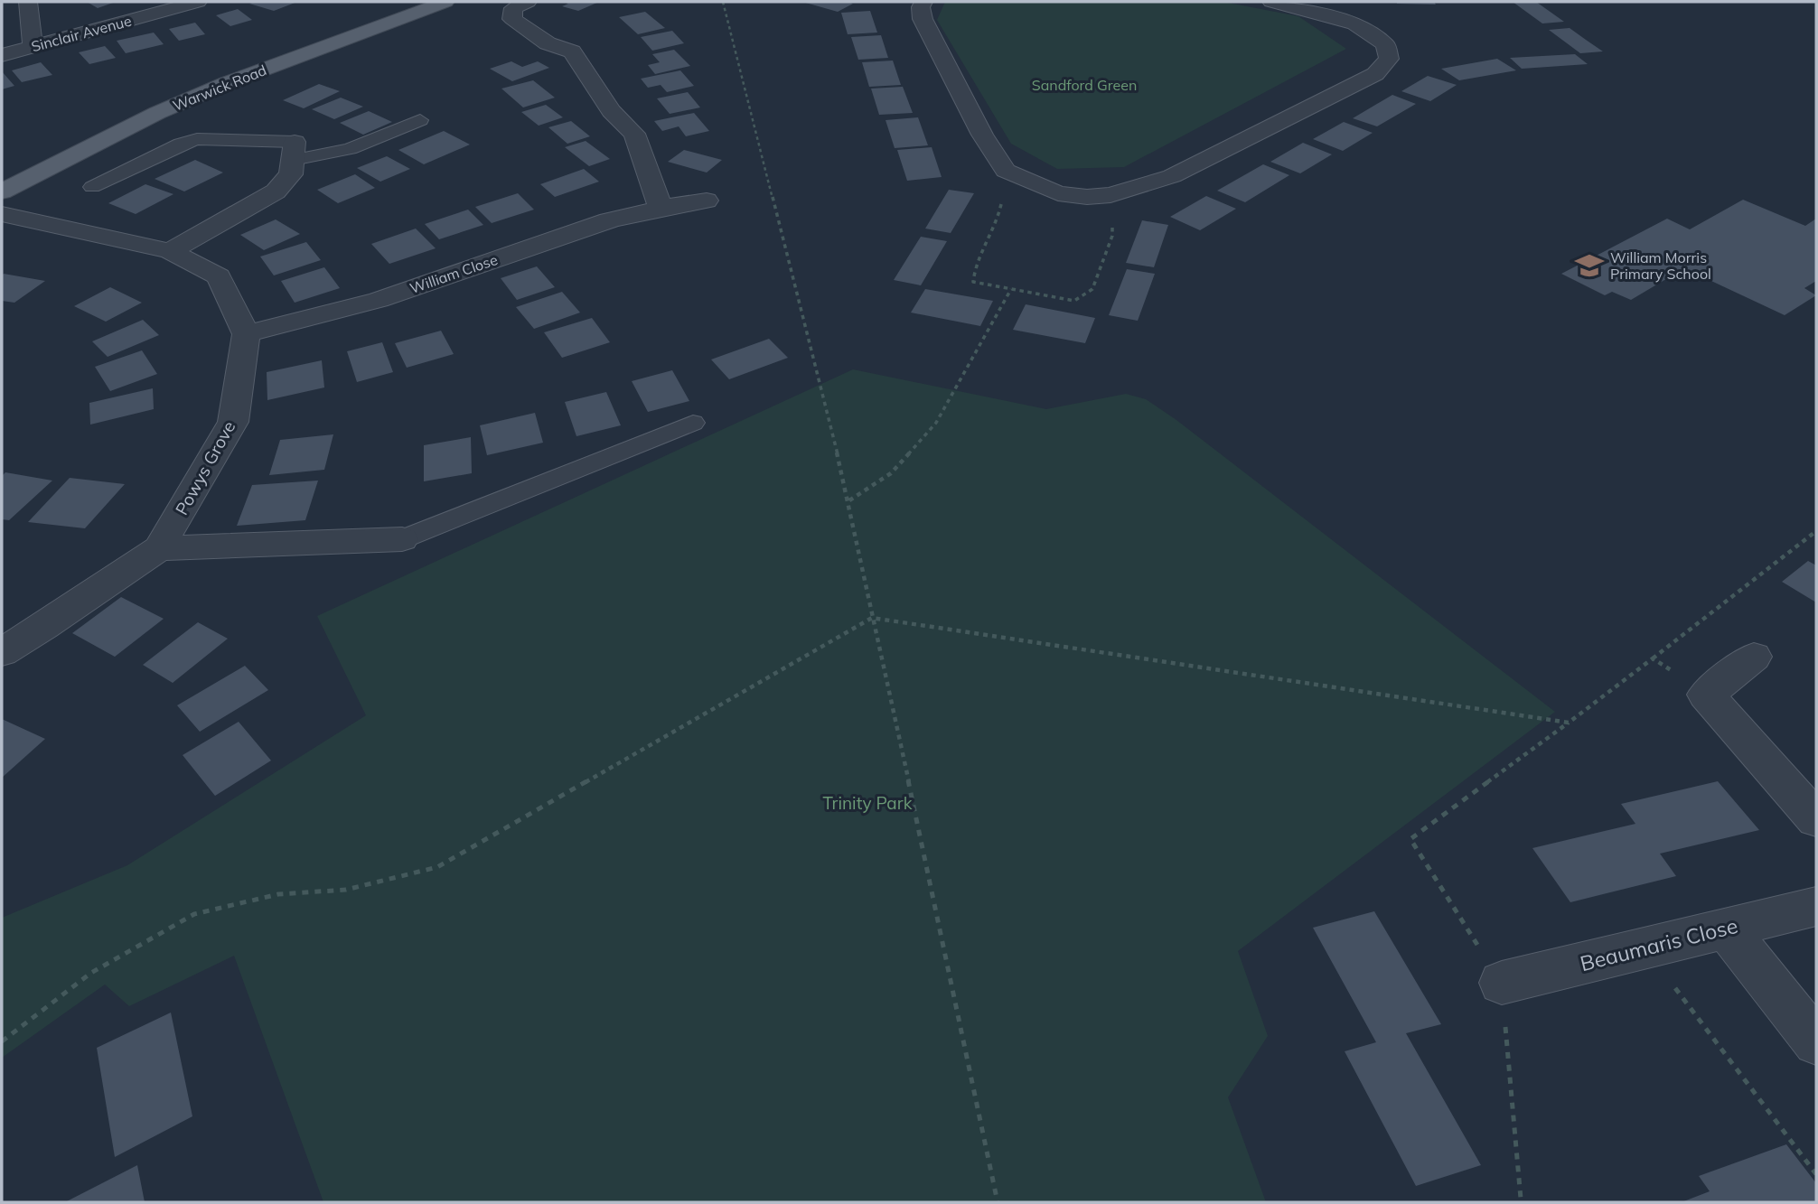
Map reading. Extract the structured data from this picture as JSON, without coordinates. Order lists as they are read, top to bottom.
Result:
{
  "streets": {
    "main road": ["Warwick Road"],
    "street": [
      "Sinclair Avenue",
      "William Close",
      "Powys Grove",
      "Beaumaris Close"
    ]
  },
  "crossings": [
    ["William Close", "Powys Grove"]
  ],
  "parks": ["Sandford Green", "Trinity Park"],
  "places": {
    "school or university": ["William Morris Primary School"]
  }
}
